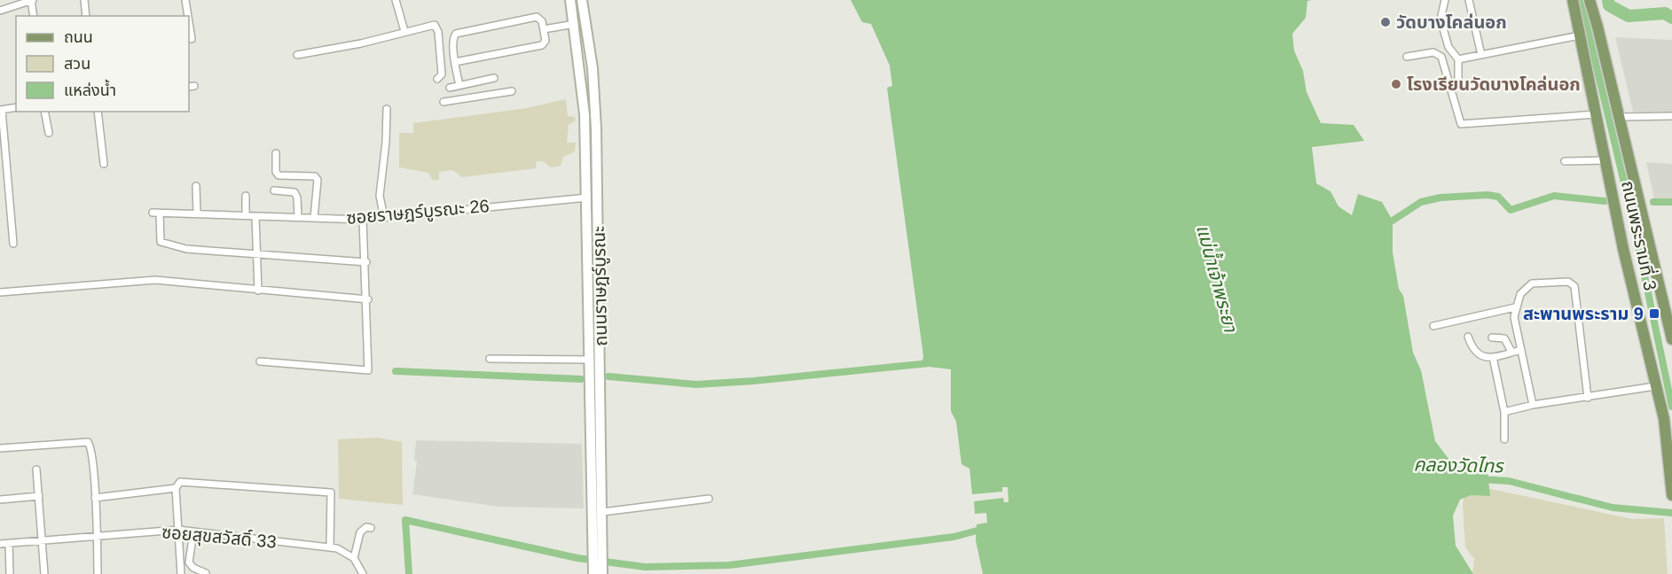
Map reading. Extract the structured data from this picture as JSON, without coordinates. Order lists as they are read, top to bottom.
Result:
{
  "streets": {
    "main road": ["ถนนพระรามที่ 3", "ถนนราษฎร์บูรณะ"],
    "street": ["ซอยราษฎร์บูรณะ 26", "ซอยสุขสวัสดิ์ 33"]
  },
  "crossings": [
    ["ซอยราษฎร์บูรณะ 26", "ถนนราษฎร์บูรณะ"]
  ],
  "water": ["แม่น้ำเจ้าพระยา", "คลองวัดไทร"],
  "places": {
    "other": ["วัดบางโคล่นอก", "โรงเรียนวัดบางโคล่นอก"],
    "transit": ["สะพานพระราม 9"]
  },
  "legend": ["ถนน", "สวน", "แหล่งน้ำ"]
}
